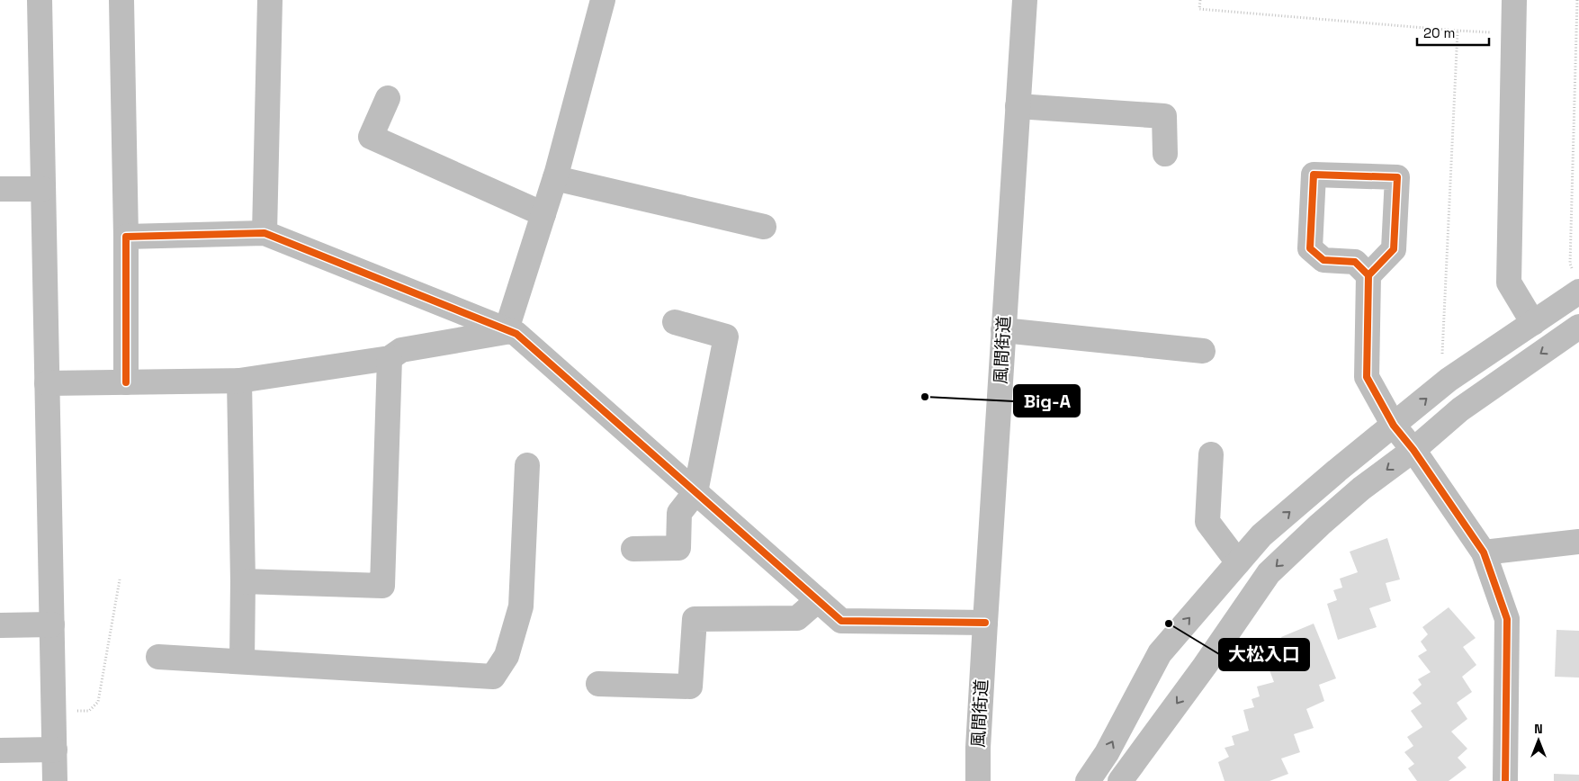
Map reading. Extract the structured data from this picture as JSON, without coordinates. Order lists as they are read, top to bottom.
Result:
{
  "streets": {
    "street": ["風間街道"]
  },
  "places": ["Big-A", "大松入口"],
  "scale_bar": "20 m",
  "north": "top"
}
